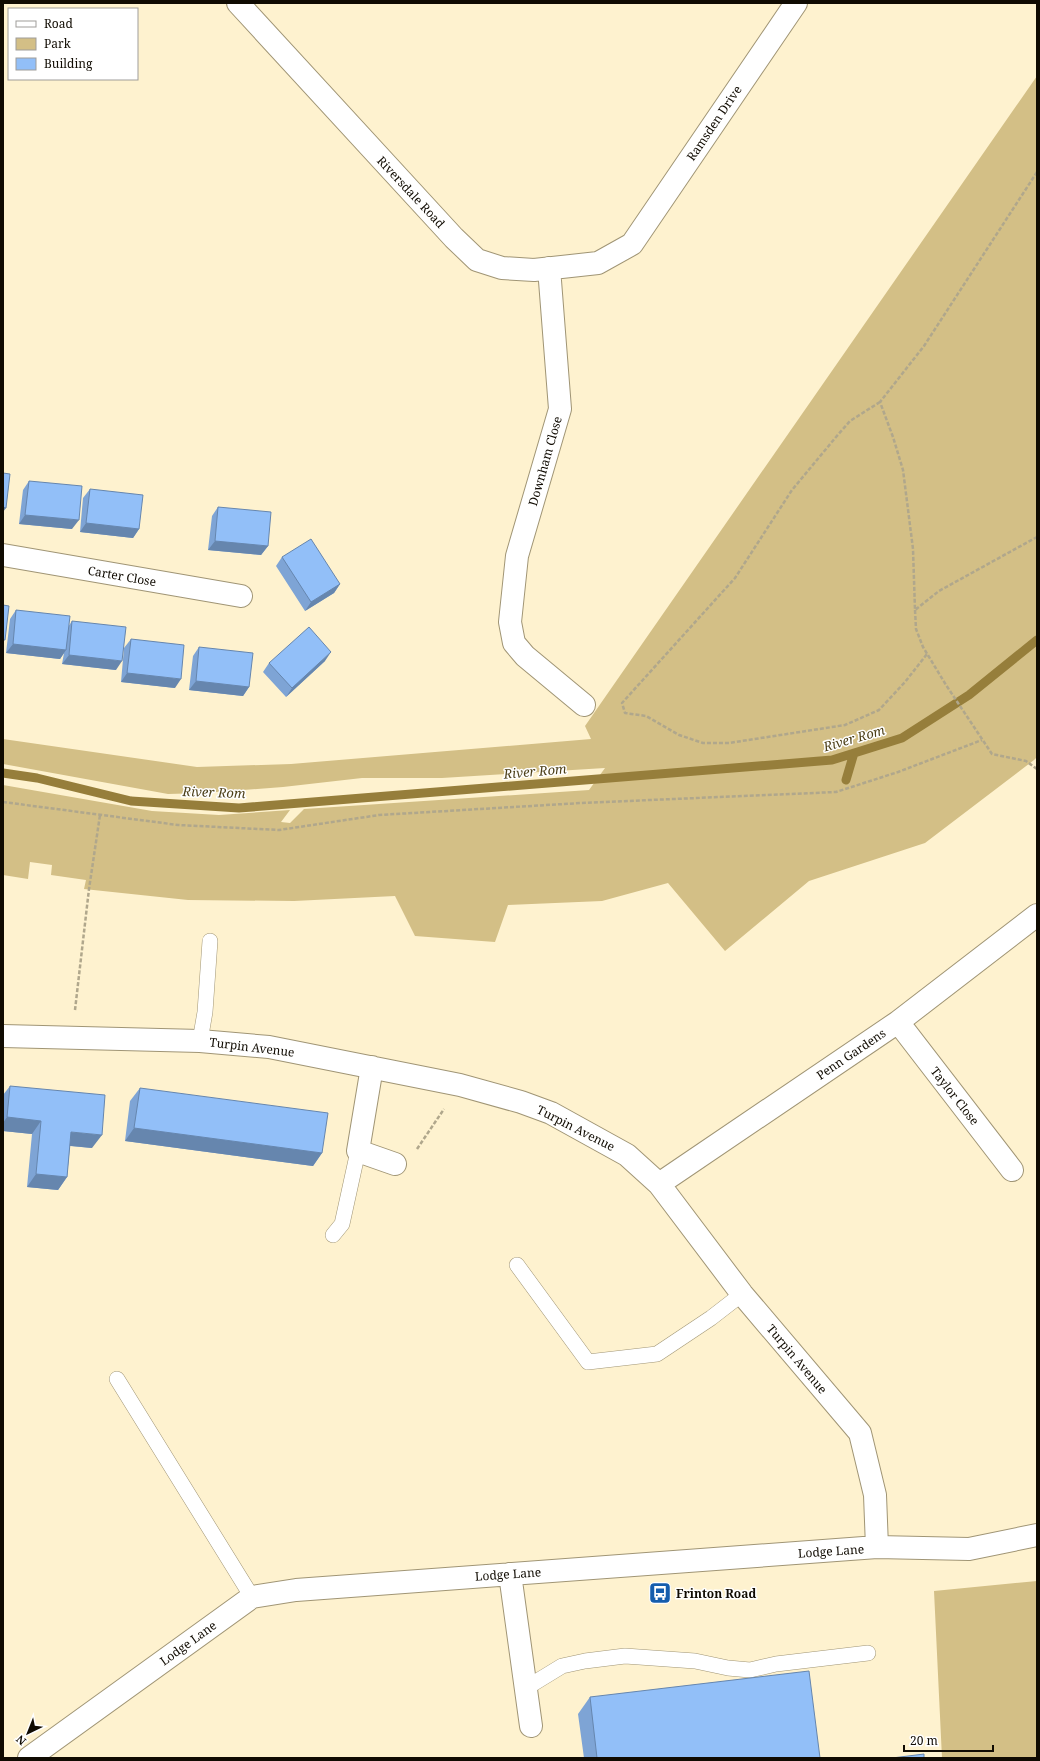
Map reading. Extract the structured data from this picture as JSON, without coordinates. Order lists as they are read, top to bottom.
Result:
{
  "streets": {
    "street": [
      "Ramsden Drive",
      "Riversdale Road",
      "Downham Close",
      "Carter Close",
      "Turpin Avenue",
      "Penn Gardens",
      "Taylor Close",
      "Lodge Lane"
    ]
  },
  "crossings": [
    ["Ramsden Drive", "Riversdale Road"],
    ["Riversdale Road", "Downham Close"],
    ["Turpin Avenue", "Penn Gardens"],
    ["Turpin Avenue", "Lodge Lane"],
    ["Penn Gardens", "Taylor Close"]
  ],
  "water": ["River Rom"],
  "places": {
    "bus stop": ["Frinton Road"]
  },
  "legend": ["Road", "Park", "Building"],
  "scale_bar": "20 m",
  "north": "bottom left"
}
